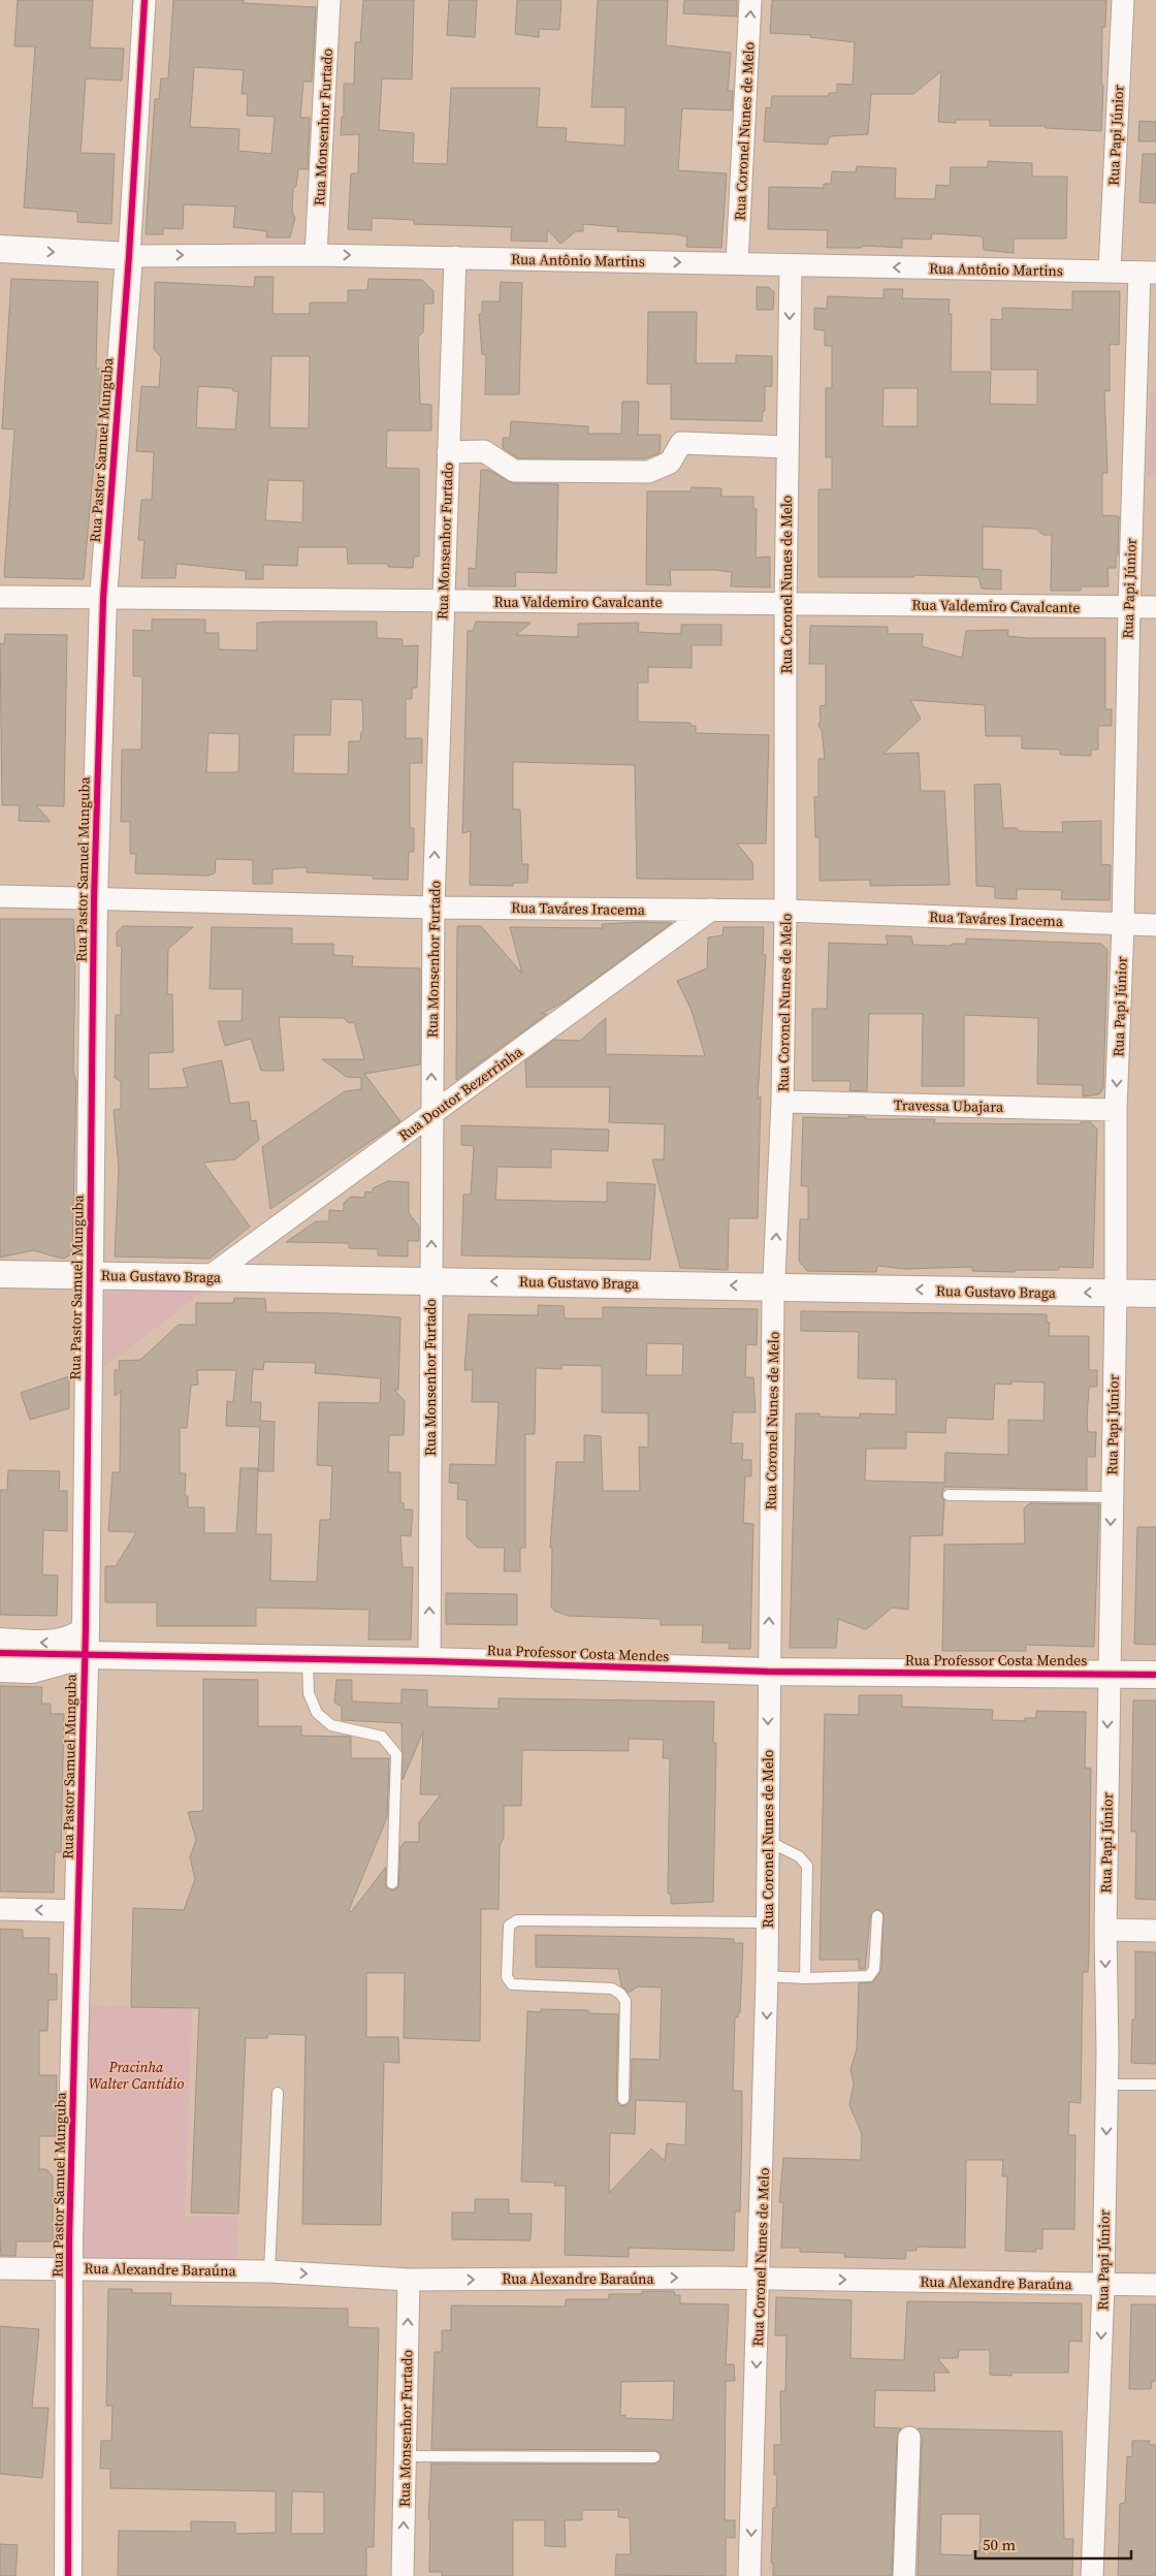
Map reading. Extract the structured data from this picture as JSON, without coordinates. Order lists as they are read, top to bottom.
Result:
{
  "streets": {
    "street": [
      "Rua Monsenhor Furtado",
      "Rua Coronel Nunes de Melo",
      "Rua Papi Júnior",
      "Rua Antônio Martins",
      "Rua Pastor Samuel Munguba",
      "Rua Valdemiro Cavalcante",
      "Rua Taváres Iracema",
      "Rua Doutor Bezerrinha",
      "Travessa Ubajara",
      "Rua Gustavo Braga",
      "Rua Professor Costa Mendes",
      "Rua Alexandre Baraúna"
    ]
  },
  "crossings": [
    ["Rua Monsenhor Furtado", "Rua Antônio Martins"],
    ["Rua Monsenhor Furtado", "Rua Valdemiro Cavalcante"],
    ["Rua Monsenhor Furtado", "Rua Taváres Iracema"],
    ["Rua Monsenhor Furtado", "Rua Doutor Bezerrinha"],
    ["Rua Monsenhor Furtado", "Rua Gustavo Braga"],
    ["Rua Monsenhor Furtado", "Rua Professor Costa Mendes"],
    ["Rua Monsenhor Furtado", "Rua Alexandre Baraúna"],
    ["Rua Coronel Nunes de Melo", "Rua Antônio Martins"],
    ["Rua Coronel Nunes de Melo", "Rua Valdemiro Cavalcante"],
    ["Rua Coronel Nunes de Melo", "Rua Taváres Iracema"],
    ["Rua Coronel Nunes de Melo", "Travessa Ubajara"],
    ["Rua Coronel Nunes de Melo", "Rua Gustavo Braga"],
    ["Rua Coronel Nunes de Melo", "Rua Professor Costa Mendes"],
    ["Rua Coronel Nunes de Melo", "Rua Alexandre Baraúna"],
    ["Rua Papi Júnior", "Rua Antônio Martins"],
    ["Rua Papi Júnior", "Rua Valdemiro Cavalcante"],
    ["Rua Papi Júnior", "Rua Taváres Iracema"],
    ["Rua Papi Júnior", "Travessa Ubajara"],
    ["Rua Papi Júnior", "Rua Gustavo Braga"],
    ["Rua Papi Júnior", "Rua Professor Costa Mendes"],
    ["Rua Papi Júnior", "Rua Alexandre Baraúna"],
    ["Rua Antônio Martins", "Rua Pastor Samuel Munguba"],
    ["Rua Pastor Samuel Munguba", "Rua Valdemiro Cavalcante"],
    ["Rua Pastor Samuel Munguba", "Rua Taváres Iracema"],
    ["Rua Pastor Samuel Munguba", "Rua Gustavo Braga"],
    ["Rua Pastor Samuel Munguba", "Rua Professor Costa Mendes"],
    ["Rua Pastor Samuel Munguba", "Rua Alexandre Baraúna"],
    ["Rua Taváres Iracema", "Rua Doutor Bezerrinha"],
    ["Rua Doutor Bezerrinha", "Rua Gustavo Braga"]
  ],
  "one_way": [
    "Rua Monsenhor Furtado",
    "Rua Papi Júnior",
    "Rua Gustavo Braga",
    "Rua Alexandre Baraúna"
  ],
  "parks": ["Pracinha Walter Cantídio"],
  "scale_bar": "50 m"
}
